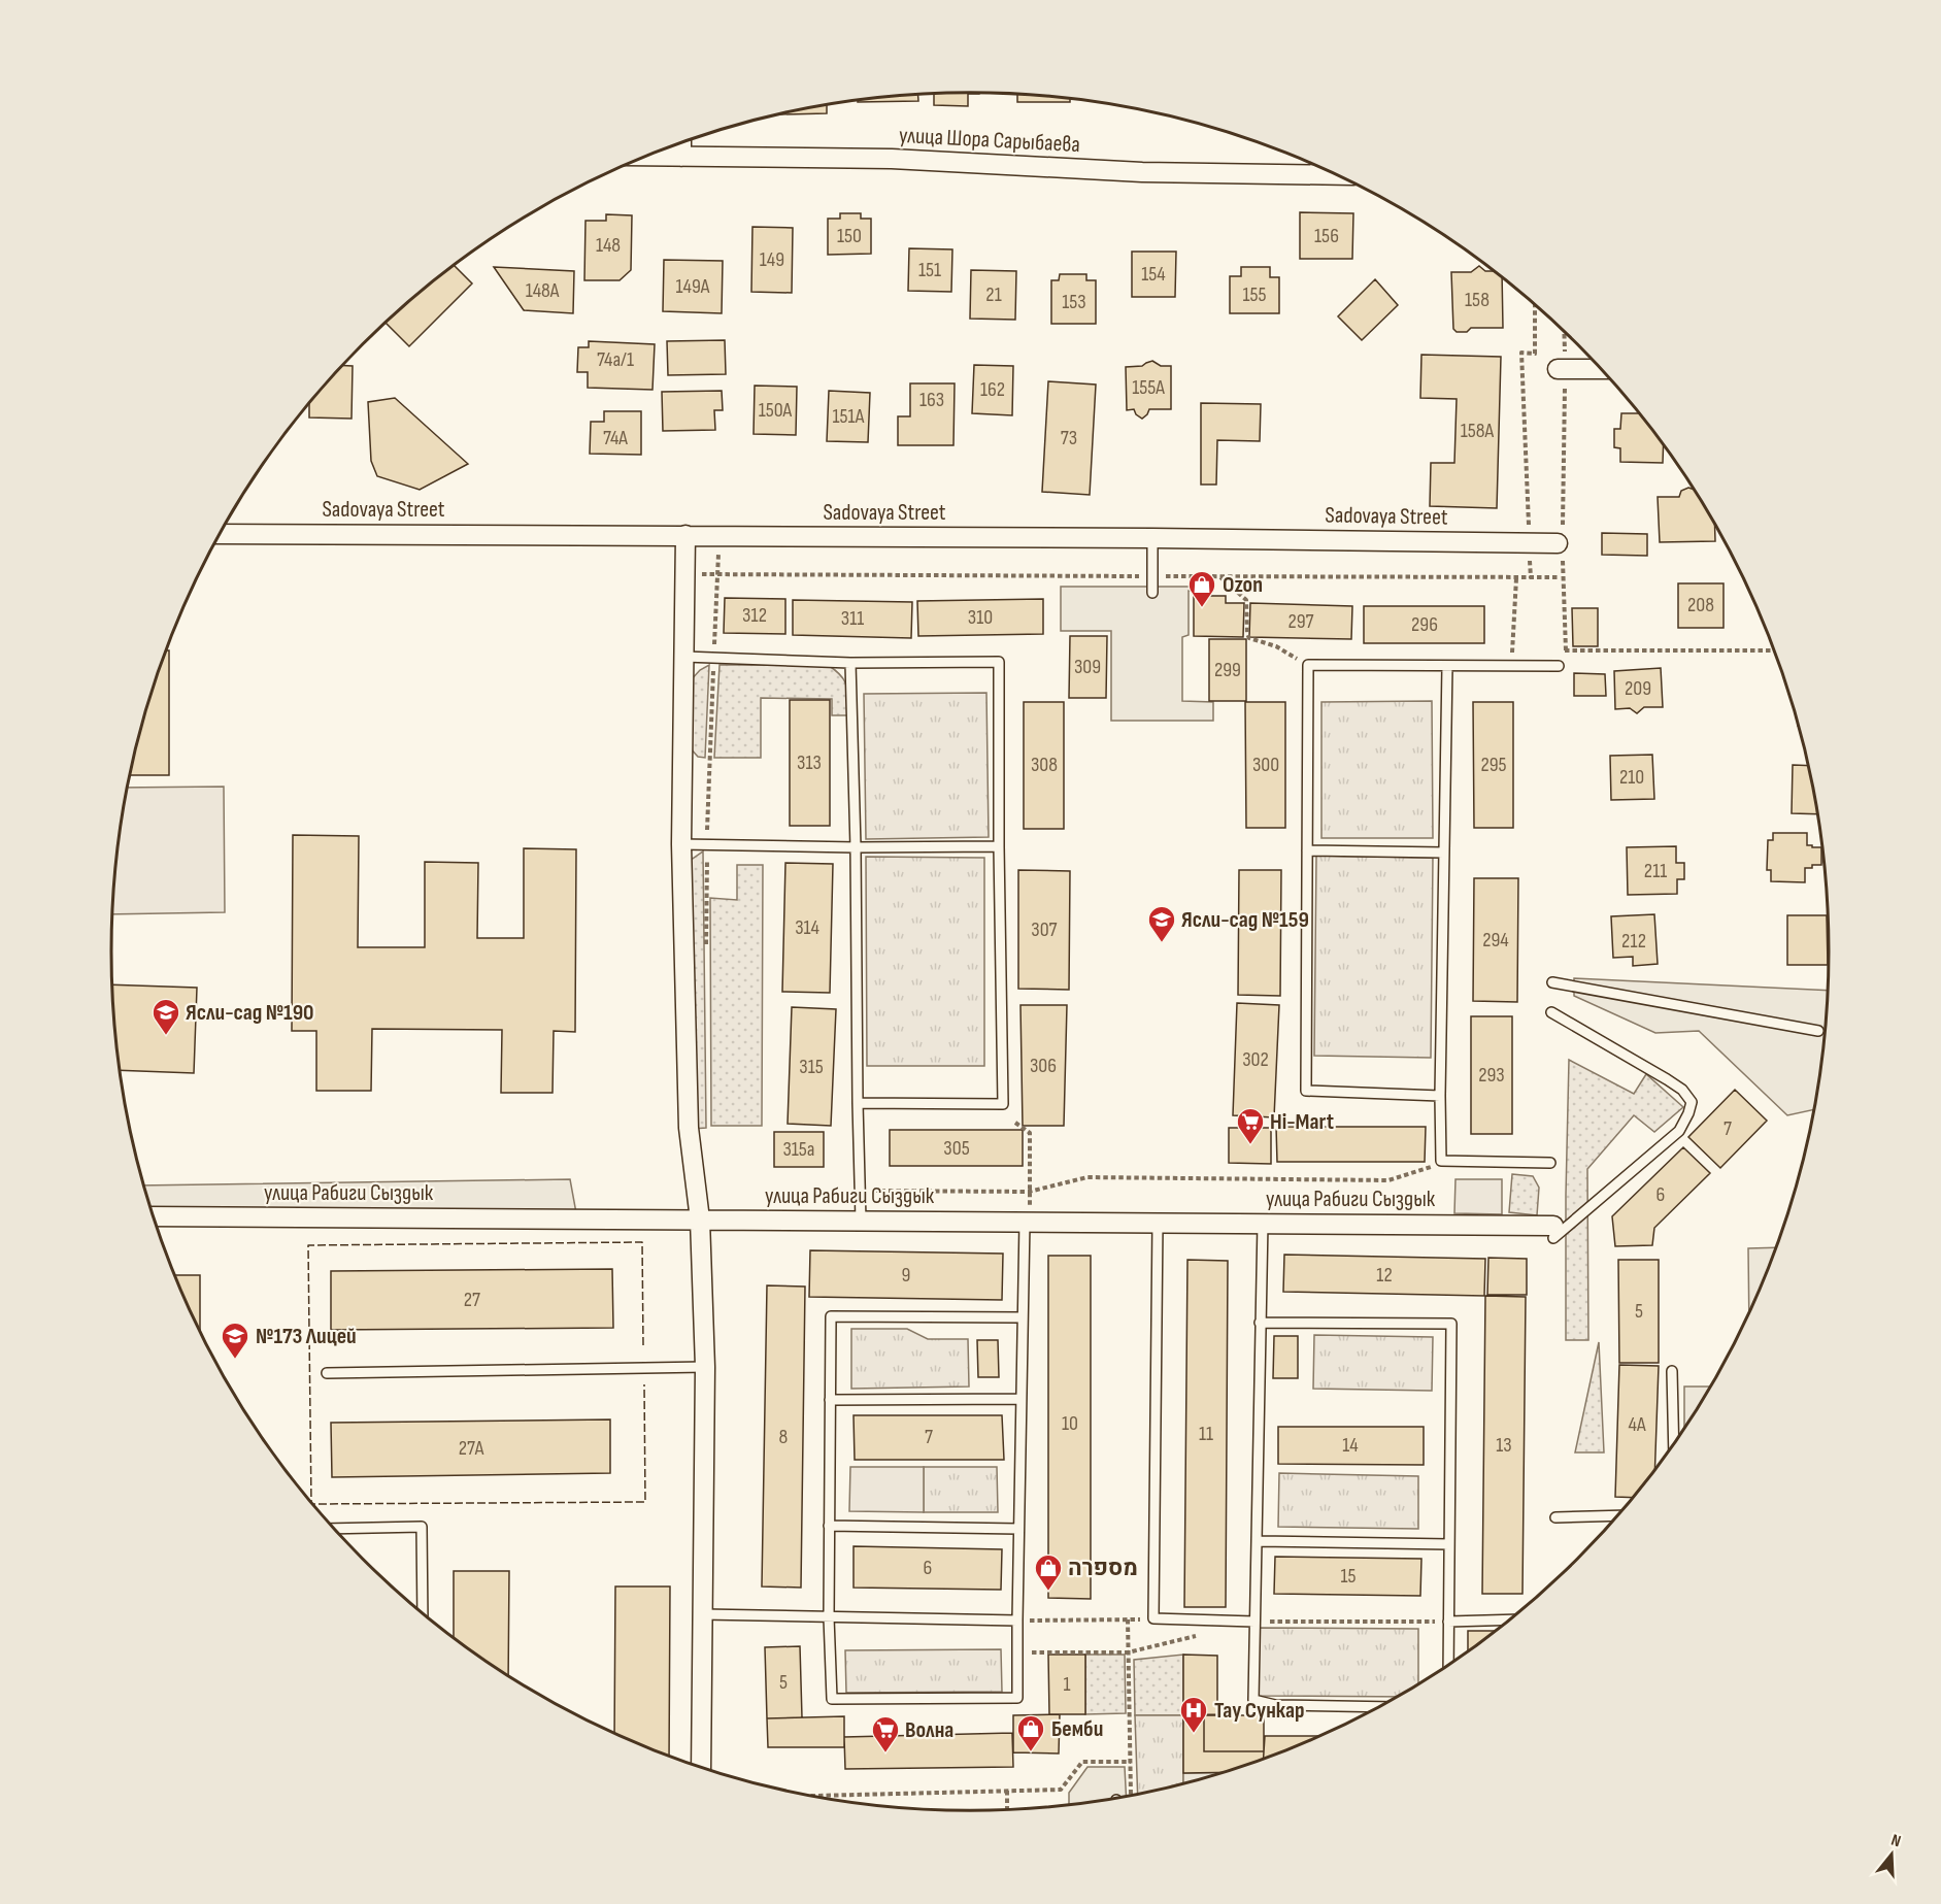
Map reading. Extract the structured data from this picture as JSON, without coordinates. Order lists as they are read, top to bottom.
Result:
{
  "streets": {
    "street": ["улица Шора Сарыбаева", "Sadovaya Street", "улица Рабиги Сыздык"]
  },
  "places": {
    "shop": ["Ozon", "מספרה", "Бемби"],
    "school or university": ["Ясли-сад №159", "Ясли-сад №190", "№173 Лицей"],
    "supermarket": ["Hi-Mart", "Волна"],
    "hospital": ["Тау Сункар"]
  },
  "house_numbers": [
    "150",
    "156",
    "148",
    "149",
    "151",
    "154",
    "149А",
    "148А",
    "21",
    "155",
    "158",
    "153",
    "74а/1",
    "155А",
    "162",
    "163",
    "150А",
    "151А",
    "158А",
    "74А",
    "73",
    "208",
    "312",
    "310",
    "311",
    "297",
    "296",
    "309",
    "299",
    "209",
    "313",
    "308",
    "300",
    "295",
    "210",
    "211",
    "314",
    "307",
    "294",
    "212",
    "302",
    "306",
    "315",
    "293",
    "7",
    "305",
    "315а",
    "6",
    "9",
    "12",
    "27",
    "5",
    "10",
    "4А",
    "11",
    "8",
    "7",
    "14",
    "13",
    "27А",
    "6",
    "15",
    "5",
    "1"
  ],
  "north": "top"
}
